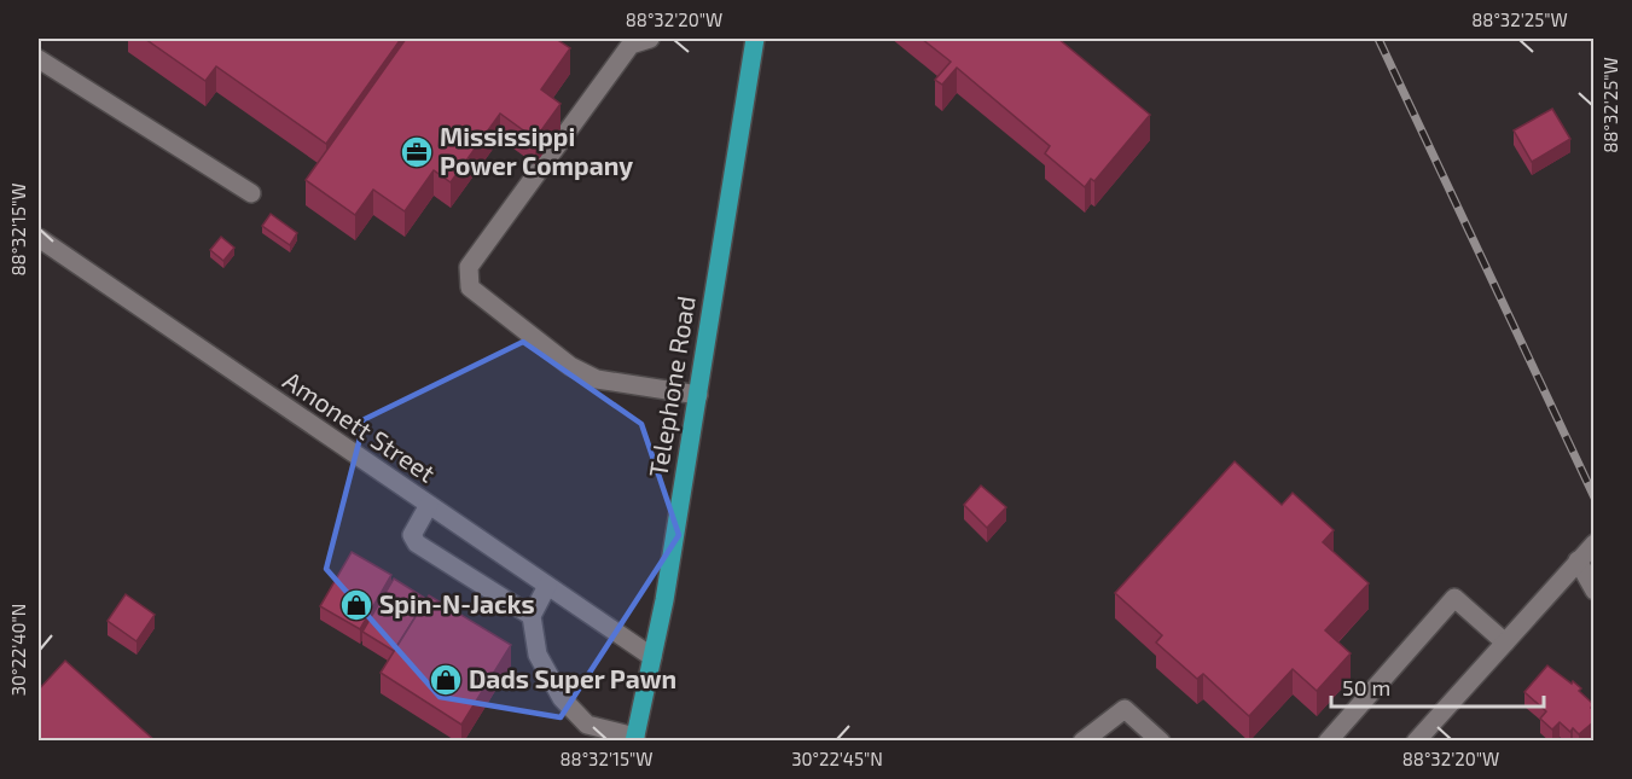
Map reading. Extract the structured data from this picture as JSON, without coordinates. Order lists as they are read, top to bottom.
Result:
{
  "streets": {
    "main road": ["Telephone Road"],
    "street": ["Amonett Street"]
  },
  "crossings": [
    ["Telephone Road", "Amonett Street"]
  ],
  "places": {
    "office": ["Mississippi Power Company"],
    "shop": ["Spin-N-Jacks", "Dads Super Pawn"]
  },
  "scale_bar": "50 m",
  "coordinates": [
    "88°32'20\"W",
    "88°32'25\"W",
    "88°32'15\"W",
    "30°22'40\"N",
    "30°22'45\"N"
  ]
}
